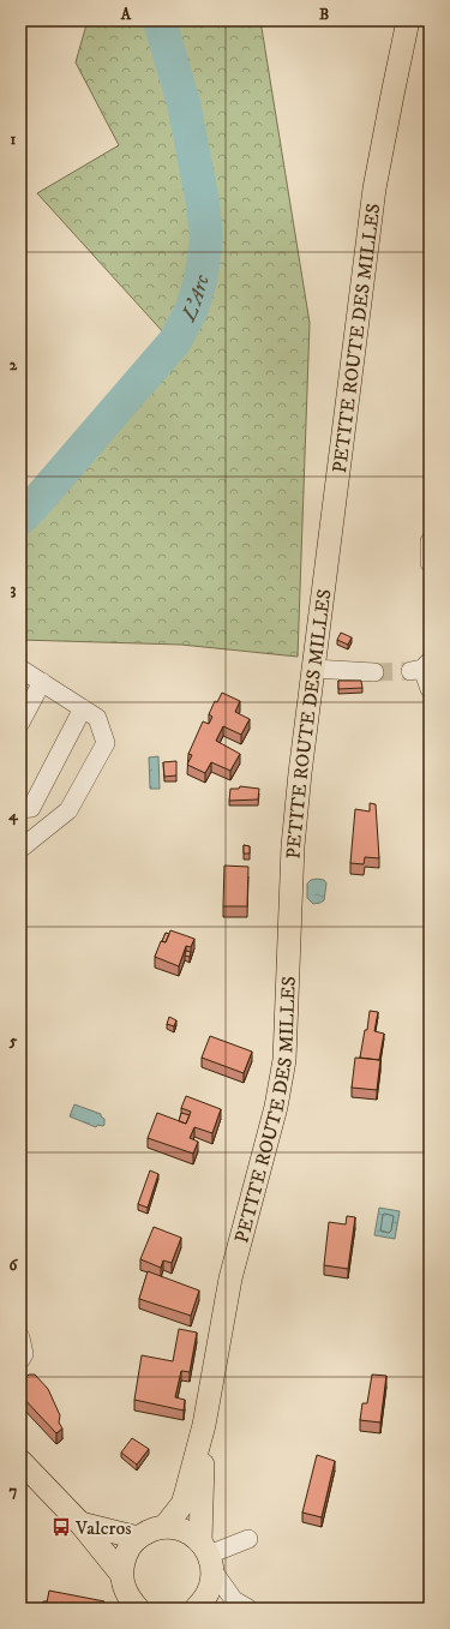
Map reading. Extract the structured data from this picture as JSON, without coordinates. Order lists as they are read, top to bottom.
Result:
{
  "streets": {
    "main road": ["PETITE ROUTE DES MILLES"]
  },
  "water": ["L'Arc"],
  "places": {
    "bus stop": ["Valcros"]
  },
  "grid": {
    "columns": ["A", "B"],
    "rows": [
      "1",
      "2",
      "3",
      "4",
      "5",
      "6",
      "7"
    ]
  }
}
